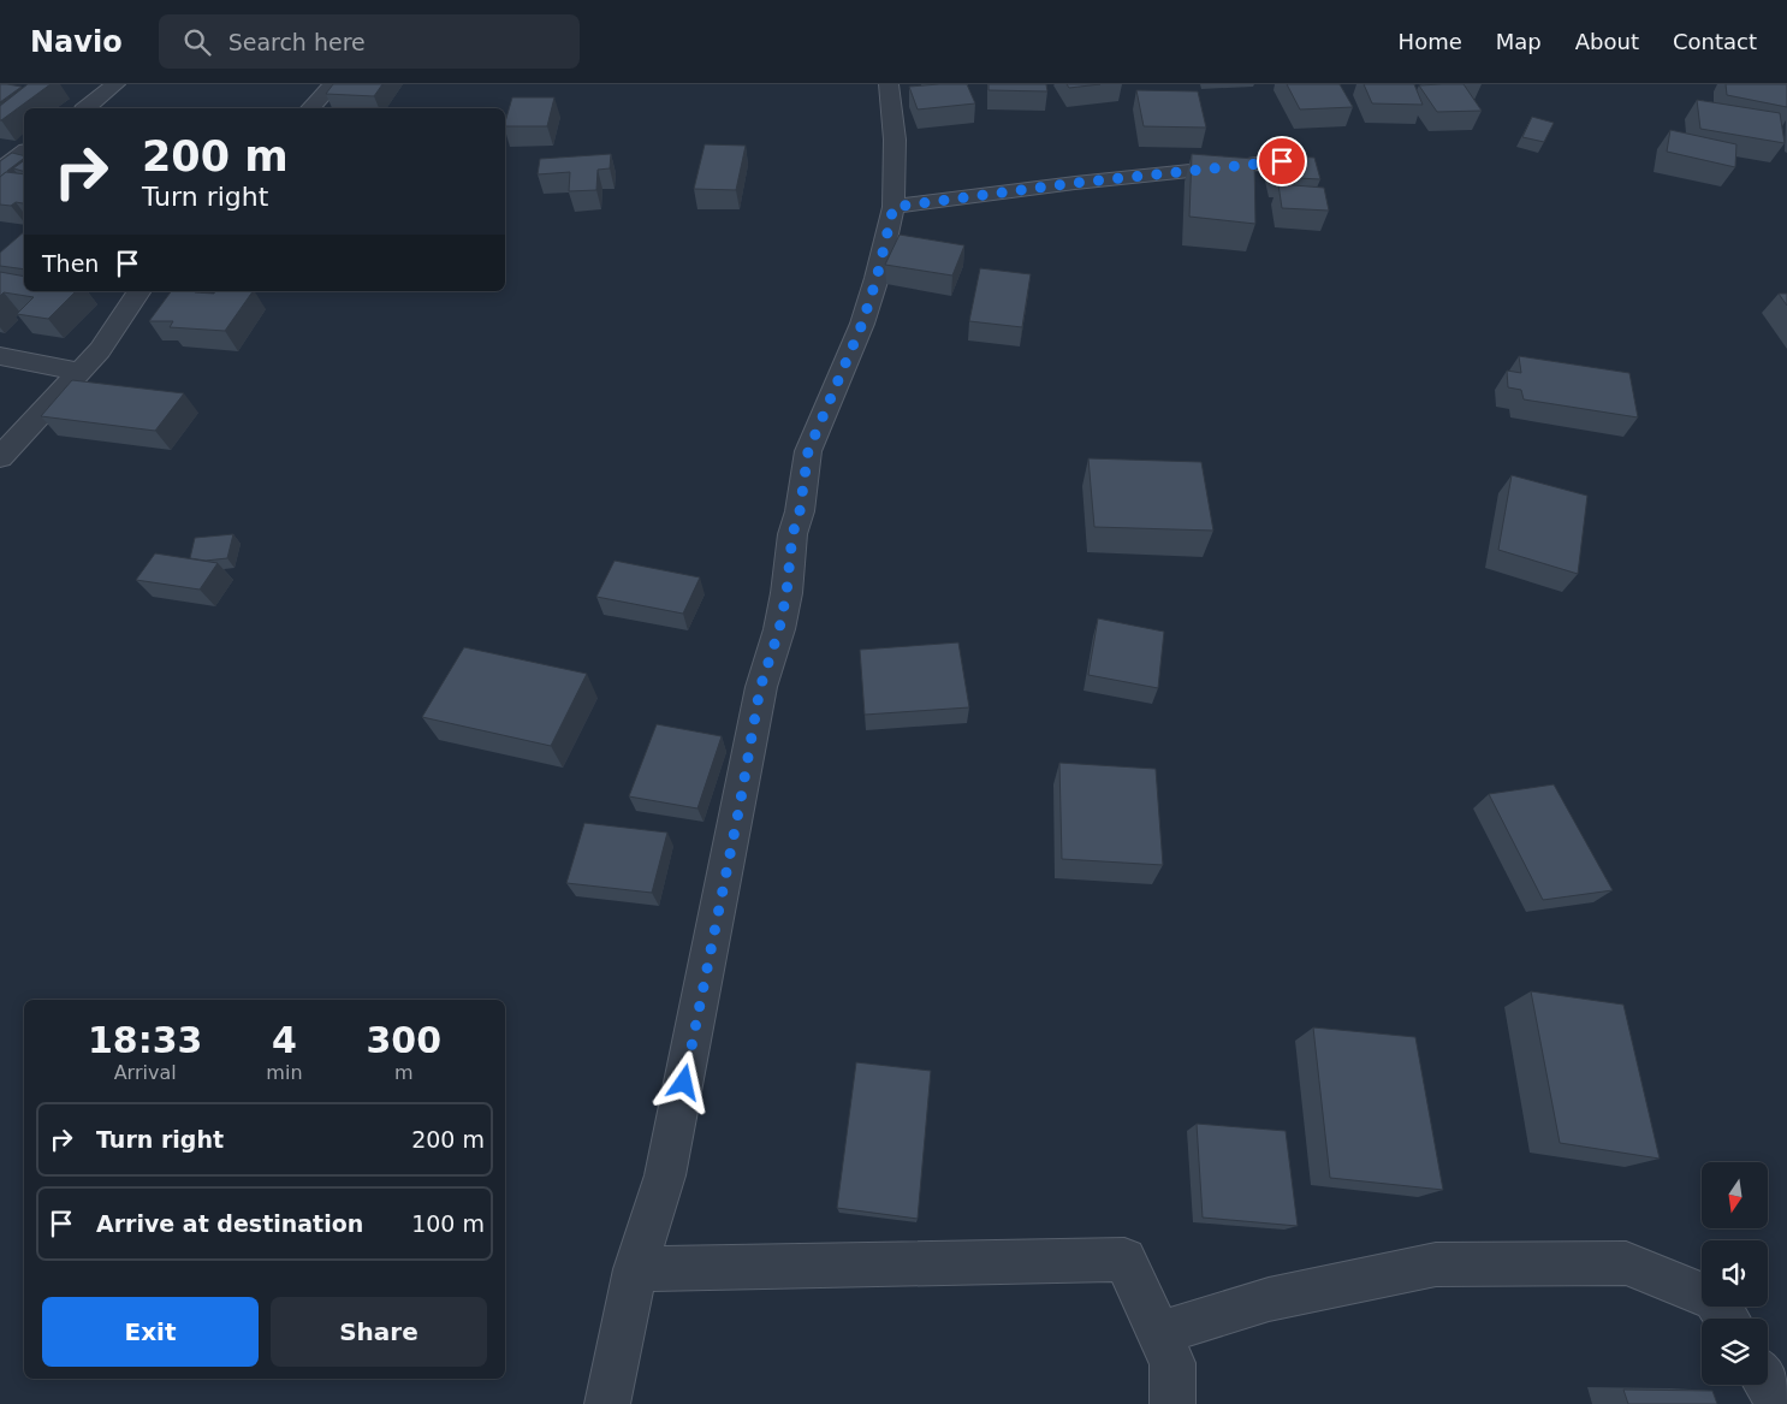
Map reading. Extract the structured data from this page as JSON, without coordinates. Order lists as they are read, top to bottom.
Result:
{
  "north": "bottom",
  "page": {
    "header": "Navio",
    "search": "Search here",
    "nav": [
      "Home",
      "Map",
      "About",
      "Contact"
    ],
    "turn": ["200 m", "Turn right"],
    "then": "Then",
    "eta": [
      "18:33",
      "Arrival",
      "4",
      "min",
      "300",
      "m"
    ],
    "list": [
      {
        "name": "Turn right",
        "value": "200 m"
      },
      {
        "name": "Arrive at destination",
        "value": "100 m"
      }
    ],
    "buttons": ["Exit", "Share"]
  }
}
